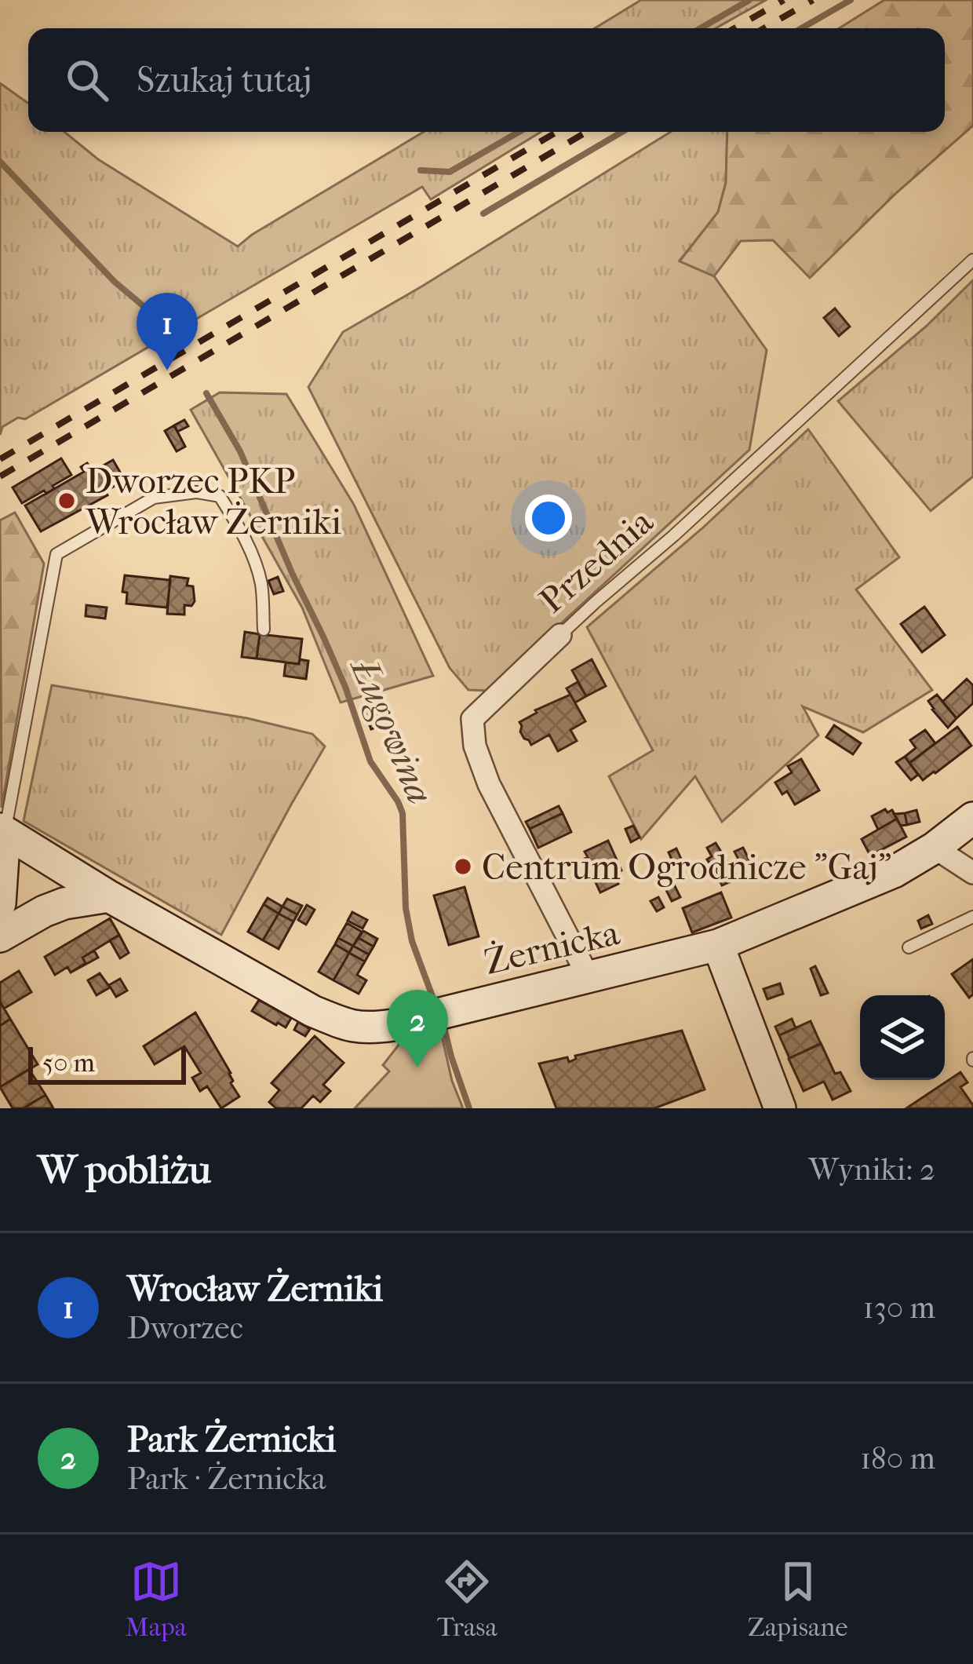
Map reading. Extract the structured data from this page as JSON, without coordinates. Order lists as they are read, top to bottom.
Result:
{
  "streets": {
    "street": ["Przednia", "Żernicka"]
  },
  "crossings": [
    ["Przednia", "Żernicka"]
  ],
  "water": ["Ługowina"],
  "places": ["Dworzec PKP Wrocław Żerniki", "Centrum Ogrodnicze \"Gaj\""],
  "scale_bar": "50 m",
  "page": {
    "search": "Szukaj tutaj",
    "pins": ["1", "2"],
    "scale": "50 m",
    "heading": ["W pobliżu", "Wyniki: 2"],
    "list": [
      {
        "mark": "1",
        "name": "Wrocław Żerniki",
        "note": "Dworzec",
        "value": "130 m"
      },
      {
        "mark": "2",
        "name": "Park Żernicki",
        "note": "Park · Żernicka",
        "value": "180 m"
      }
    ],
    "nav": ["Mapa", "Trasa", "Zapisane"]
  }
}
